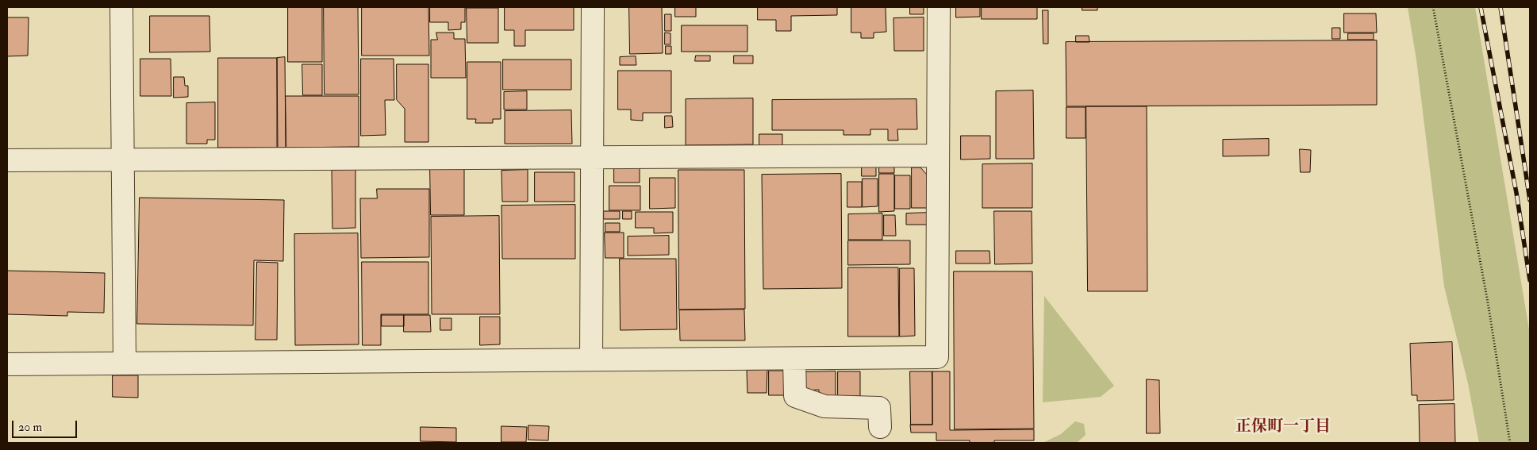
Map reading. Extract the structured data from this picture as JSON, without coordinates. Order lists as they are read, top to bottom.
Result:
{
  "districts": ["正保町一丁目"],
  "scale_bar": "20 m"
}
